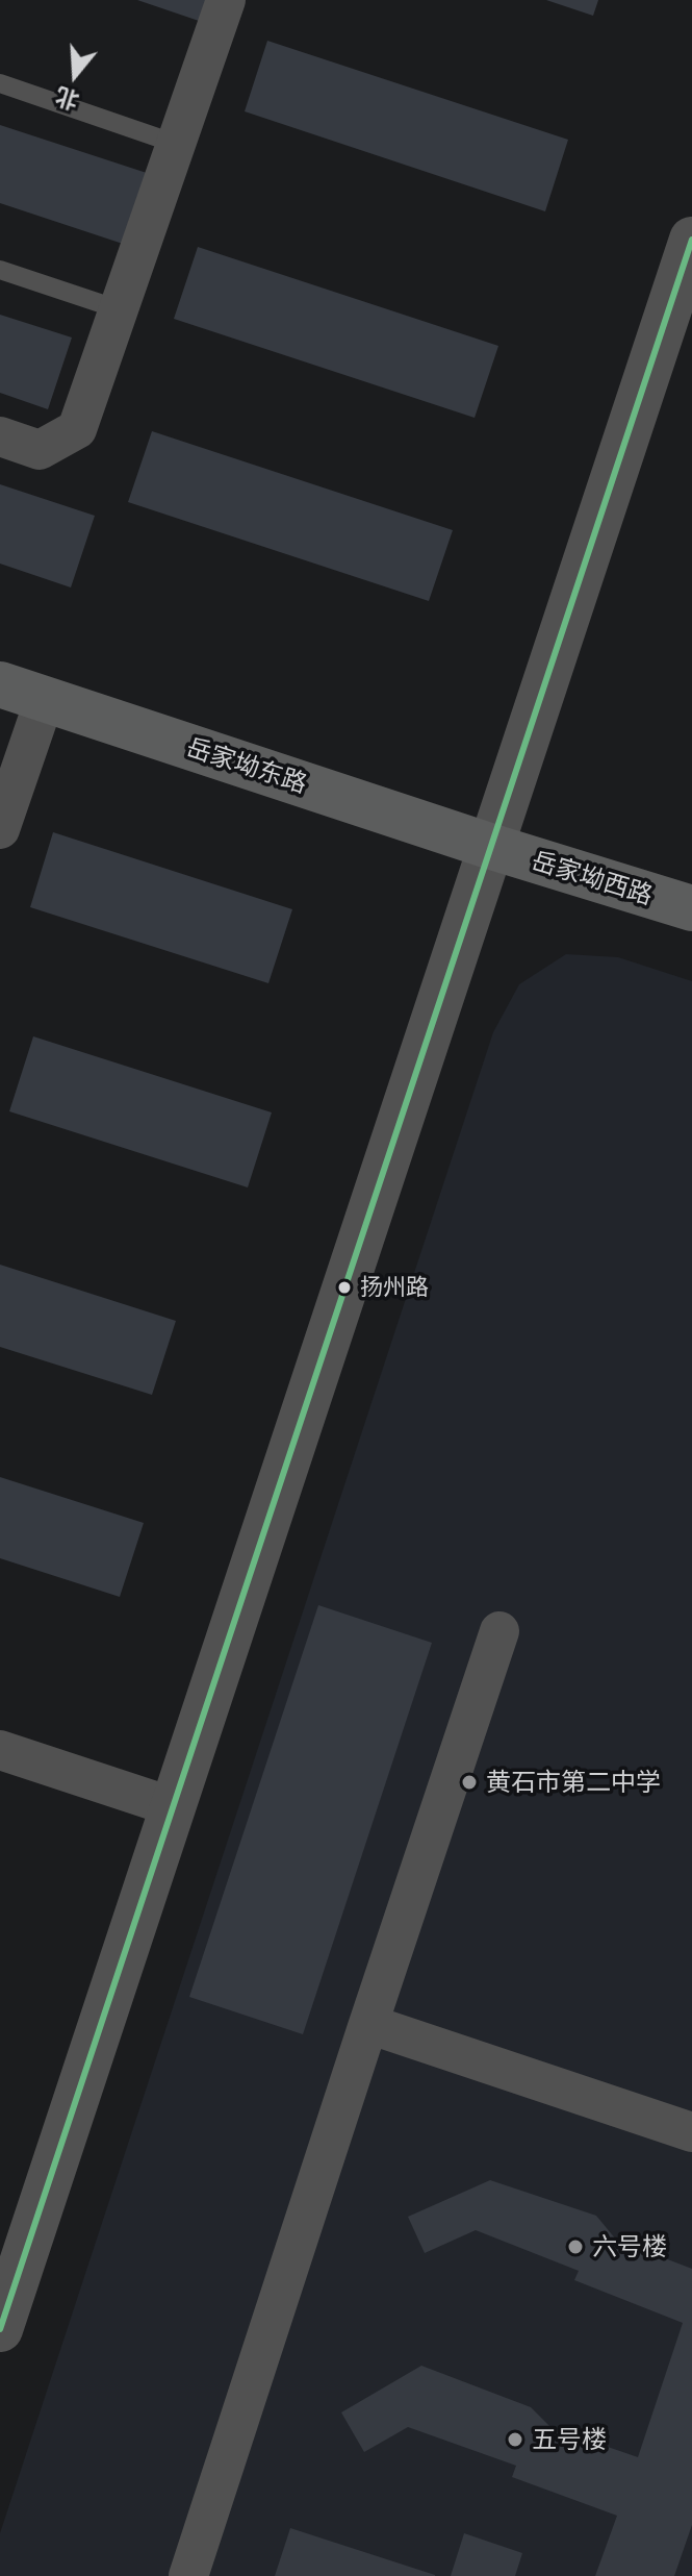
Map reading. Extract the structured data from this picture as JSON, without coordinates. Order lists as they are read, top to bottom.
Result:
{
  "streets": {
    "main road": ["岳家坳东路", "岳家坳西路"]
  },
  "crossings": [
    ["岳家坳东路", "岳家坳西路"]
  ],
  "places": [
    "扬州路",
    "黄石市第二中学",
    "六号楼",
    "五号楼"
  ],
  "north": "bottom"
}
